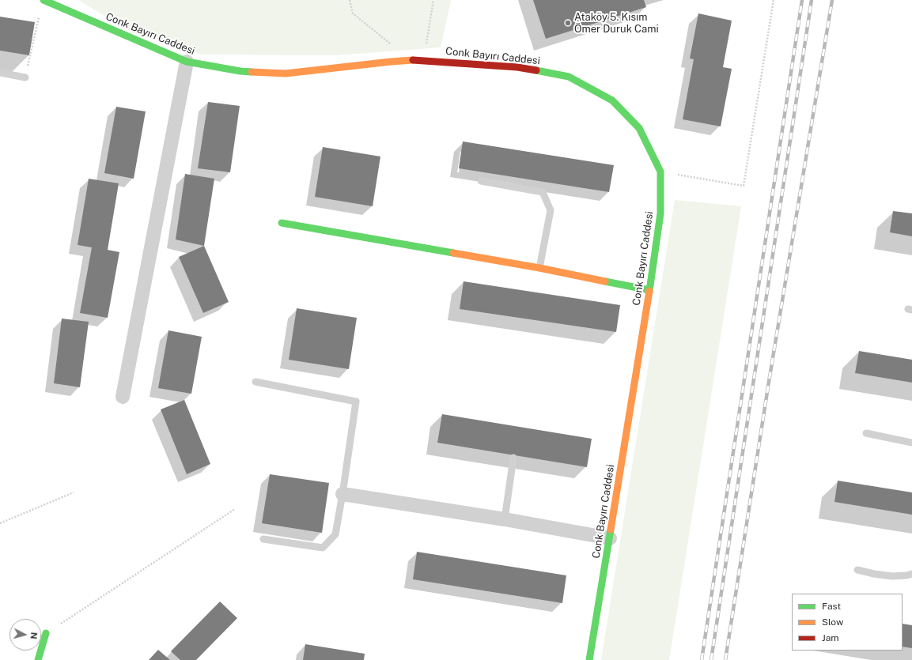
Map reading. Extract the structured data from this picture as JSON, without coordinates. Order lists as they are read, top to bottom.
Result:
{
  "streets": {
    "street": ["Conk Bayırı Caddesi"]
  },
  "places": ["Ataköy 5. Kısım Ömer Duruk Cami"],
  "legend": ["Fast", "Slow", "Jam"],
  "north": "right"
}
